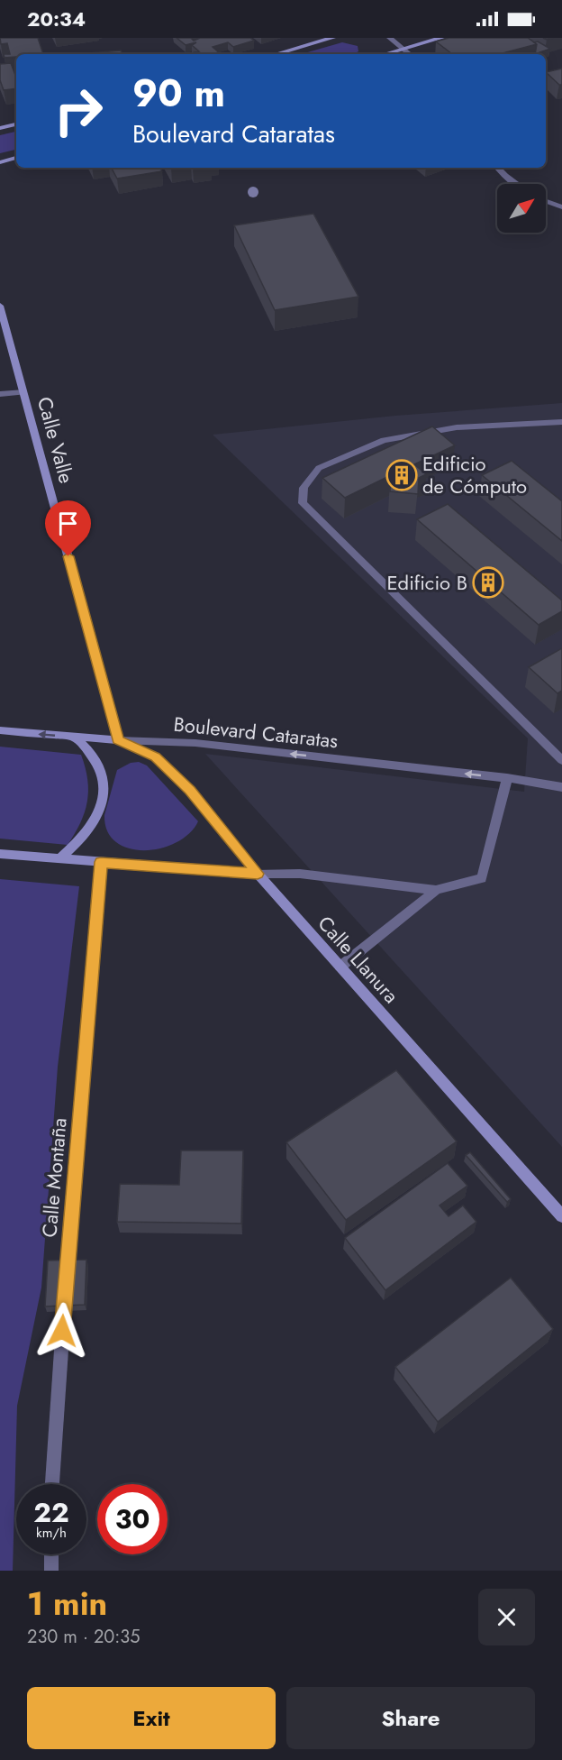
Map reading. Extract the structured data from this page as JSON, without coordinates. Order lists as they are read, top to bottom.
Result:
{
  "streets": {
    "street": [
      "Calle Valle",
      "Boulevard Cataratas",
      "Calle Llanura",
      "Calle Montaña"
    ]
  },
  "crossings": [
    ["Calle Valle", "Boulevard Cataratas"],
    ["Calle Valle", "Calle Llanura"],
    ["Boulevard Cataratas", "Calle Llanura"]
  ],
  "one_way": ["Boulevard Cataratas"],
  "places": {
    "building": ["Edificio de Cómputo", "Edificio B"]
  },
  "north": "top right",
  "page": {
    "status": "20:34",
    "turn": ["90 m", "Boulevard Cataratas"],
    "speed": "22 km/h",
    "limit": "30",
    "heading": ["1 min", "230 m · 20:35"],
    "buttons": ["Exit", "Share"]
  }
}
